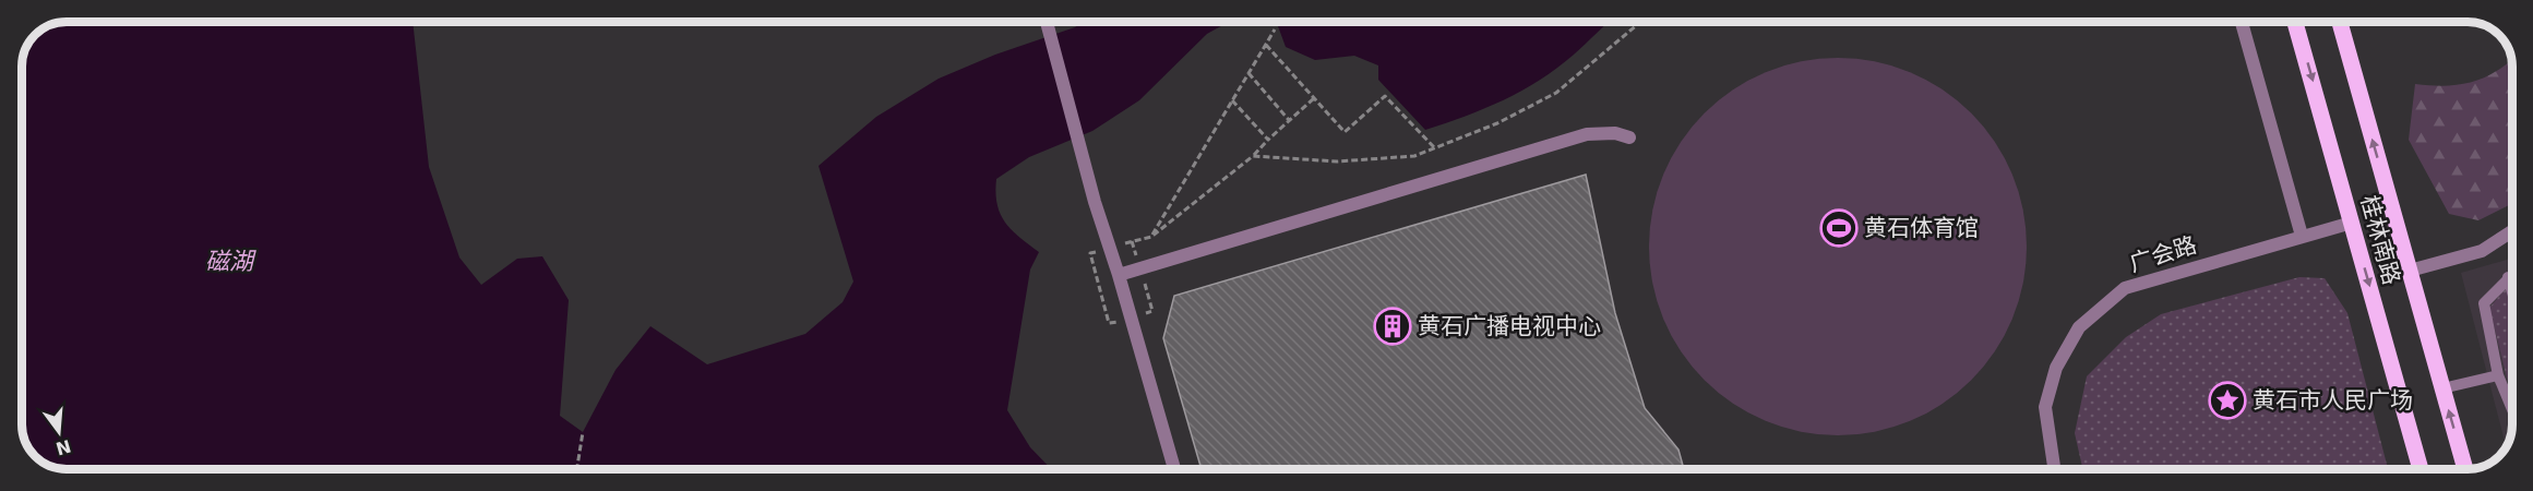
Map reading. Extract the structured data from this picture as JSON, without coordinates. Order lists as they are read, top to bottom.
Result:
{
  "streets": {
    "main road": ["桂林南路"],
    "street": ["广会路"]
  },
  "crossings": [
    ["桂林南路", "广会路"]
  ],
  "water": ["磁湖"],
  "places": {
    "sports": ["黄石体育馆"],
    "building": ["黄石广播电视中心"],
    "place": ["黄石市人民广场"]
  },
  "north": "bottom"
}
